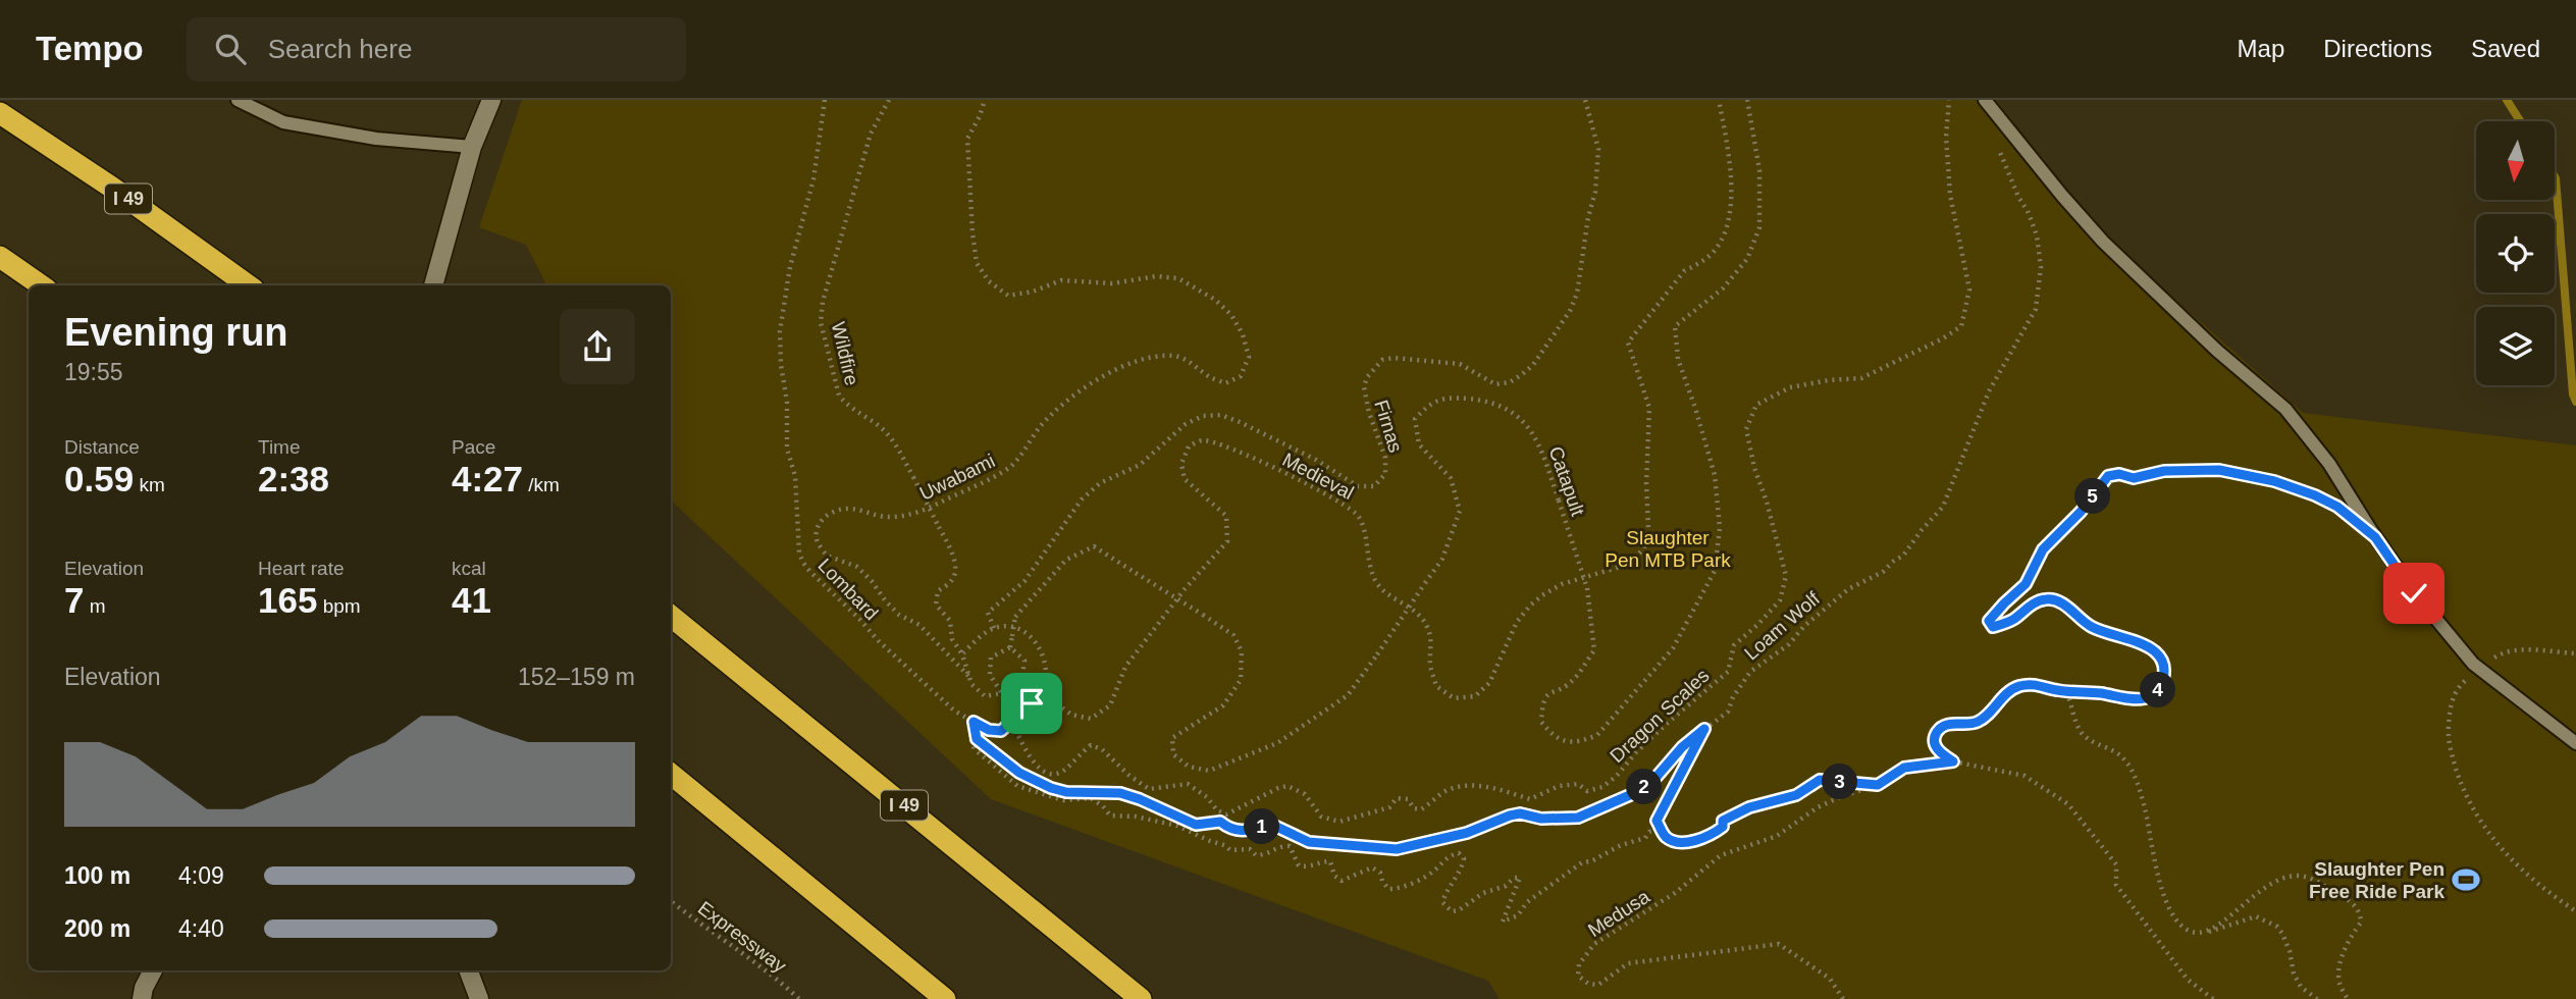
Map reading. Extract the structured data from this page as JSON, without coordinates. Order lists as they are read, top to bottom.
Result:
{
  "streets": {
    "highway": ["I 49"],
    "path": [
      "Wildfire",
      "Firnas",
      "Medieval",
      "Uwabami",
      "Catapult",
      "Lombard",
      "Loam Wolf",
      "Dragon Scales",
      "Medusa",
      "Expressway"
    ]
  },
  "crossings": [
    ["Wildfire", "Uwabami"],
    ["Firnas", "Lombard"],
    ["Medieval", "Catapult"],
    ["Medieval", "Dragon Scales"],
    ["Catapult", "Dragon Scales"],
    ["Lombard", "Loam Wolf"]
  ],
  "parks": ["Slaughter Pen MTB Park"],
  "places": {
    "sports": ["Slaughter Pen Free Ride Park"]
  },
  "north": "bottom",
  "page": {
    "header": "Tempo",
    "search": "Search here",
    "nav": ["Map", "Directions", "Saved"],
    "heading": ["Evening run", "19:55"],
    "stats": [
      ["Distance", "0.59 km"],
      ["Time", "2:38"],
      ["Pace", "4:27 /km"],
      ["Elevation", "7 m"],
      ["Heart rate", "165 bpm"],
      ["kcal", "41"]
    ],
    "pins": [
      "5",
      "4",
      "3",
      "2",
      "1"
    ],
    "chart": ["Elevation", "152–159 m"],
    "list": [
      {
        "name": "100 m",
        "note": "4:09"
      },
      {
        "name": "200 m",
        "note": "4:40"
      }
    ]
  }
}
